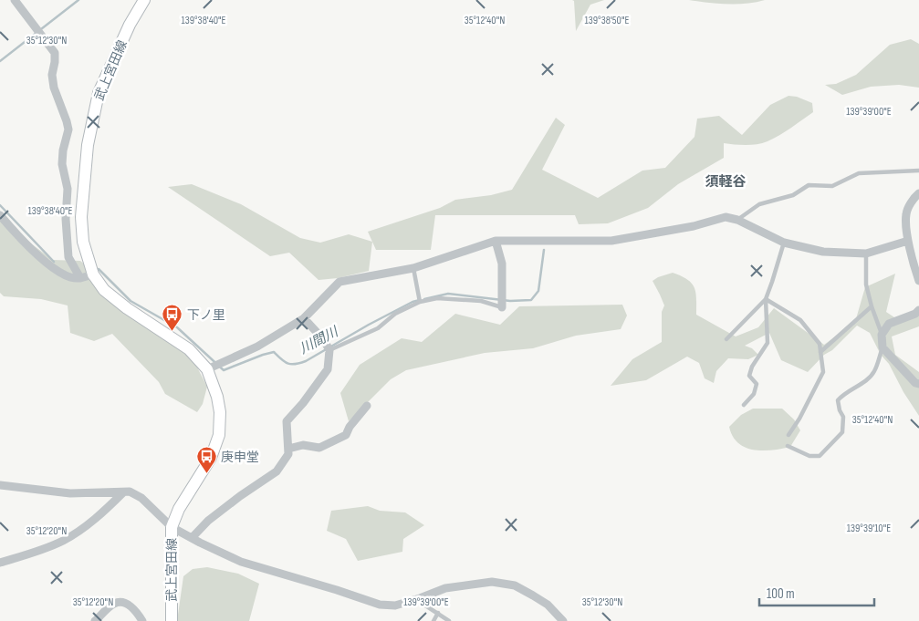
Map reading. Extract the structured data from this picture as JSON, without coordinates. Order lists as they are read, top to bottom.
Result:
{
  "streets": {
    "main road": ["武上宮田線"]
  },
  "districts": ["須軽谷"],
  "water": ["川間川"],
  "places": {
    "bus stop": ["下ノ里", "庚申堂"]
  },
  "scale_bar": "100 m",
  "coordinates": [
    "35°12'40\"N",
    "139°38'50\"E",
    "139°38'40\"E",
    "35°12'30\"N",
    "139°39'00\"E",
    "139°39'10\"E",
    "35°12'20\"N"
  ]
}
